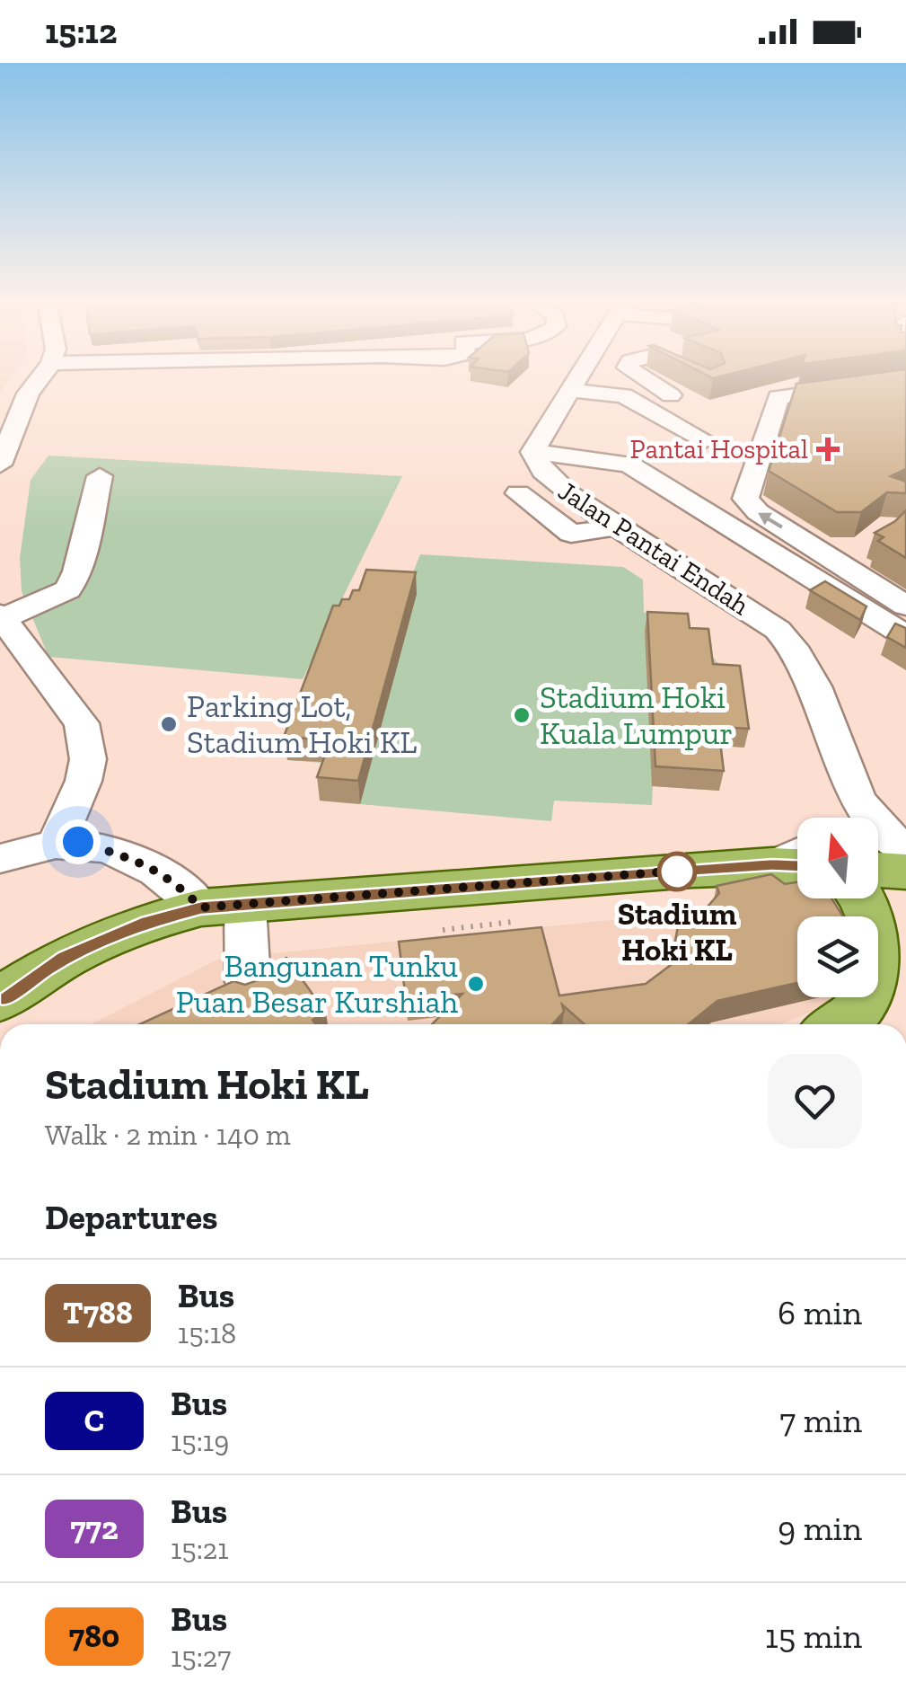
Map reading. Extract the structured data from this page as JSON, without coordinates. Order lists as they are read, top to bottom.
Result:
{
  "streets": {
    "street": ["Jalan Pantai Endah"]
  },
  "places": {
    "health": ["Pantai Hospital"],
    "other": [
      "Stadium Hoki Kuala Lumpur",
      "Parking Lot, Stadium Hoki KL",
      "Stadium Hoki KL",
      "Bangunan Tunku Puan Besar Kurshiah"
    ]
  },
  "lines": ["bus line T788"],
  "north": "top",
  "page": {
    "status": "15:12",
    "heading": [
      ["Stadium Hoki KL", "Walk · 2 min · 140 m"],
      "Departures"
    ],
    "list": [
      {
        "mark": "T788",
        "name": "Bus",
        "note": "15:18",
        "value": "6 min"
      },
      {
        "mark": "C",
        "name": "Bus",
        "note": "15:19",
        "value": "7 min"
      },
      {
        "mark": "772",
        "name": "Bus",
        "note": "15:21",
        "value": "9 min"
      },
      {
        "mark": "780",
        "name": "Bus",
        "note": "15:27",
        "value": "15 min"
      }
    ]
  }
}
